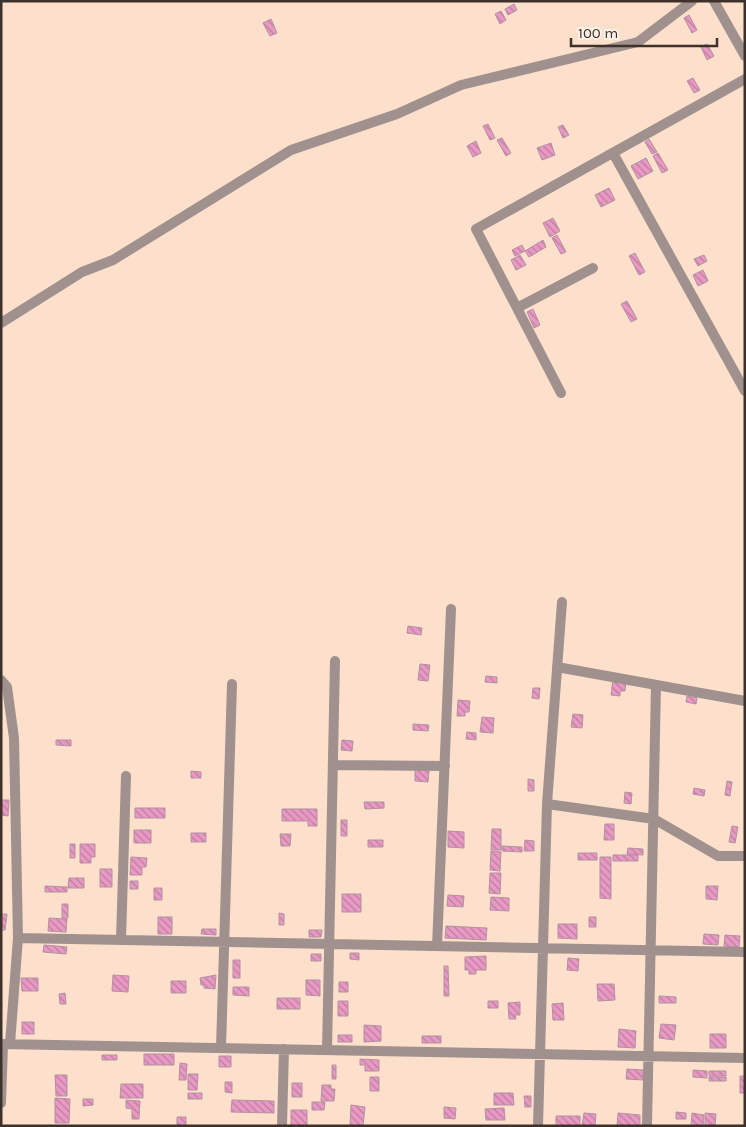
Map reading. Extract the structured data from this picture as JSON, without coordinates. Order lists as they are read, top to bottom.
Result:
{
  "scale_bar": "100 m"
}
